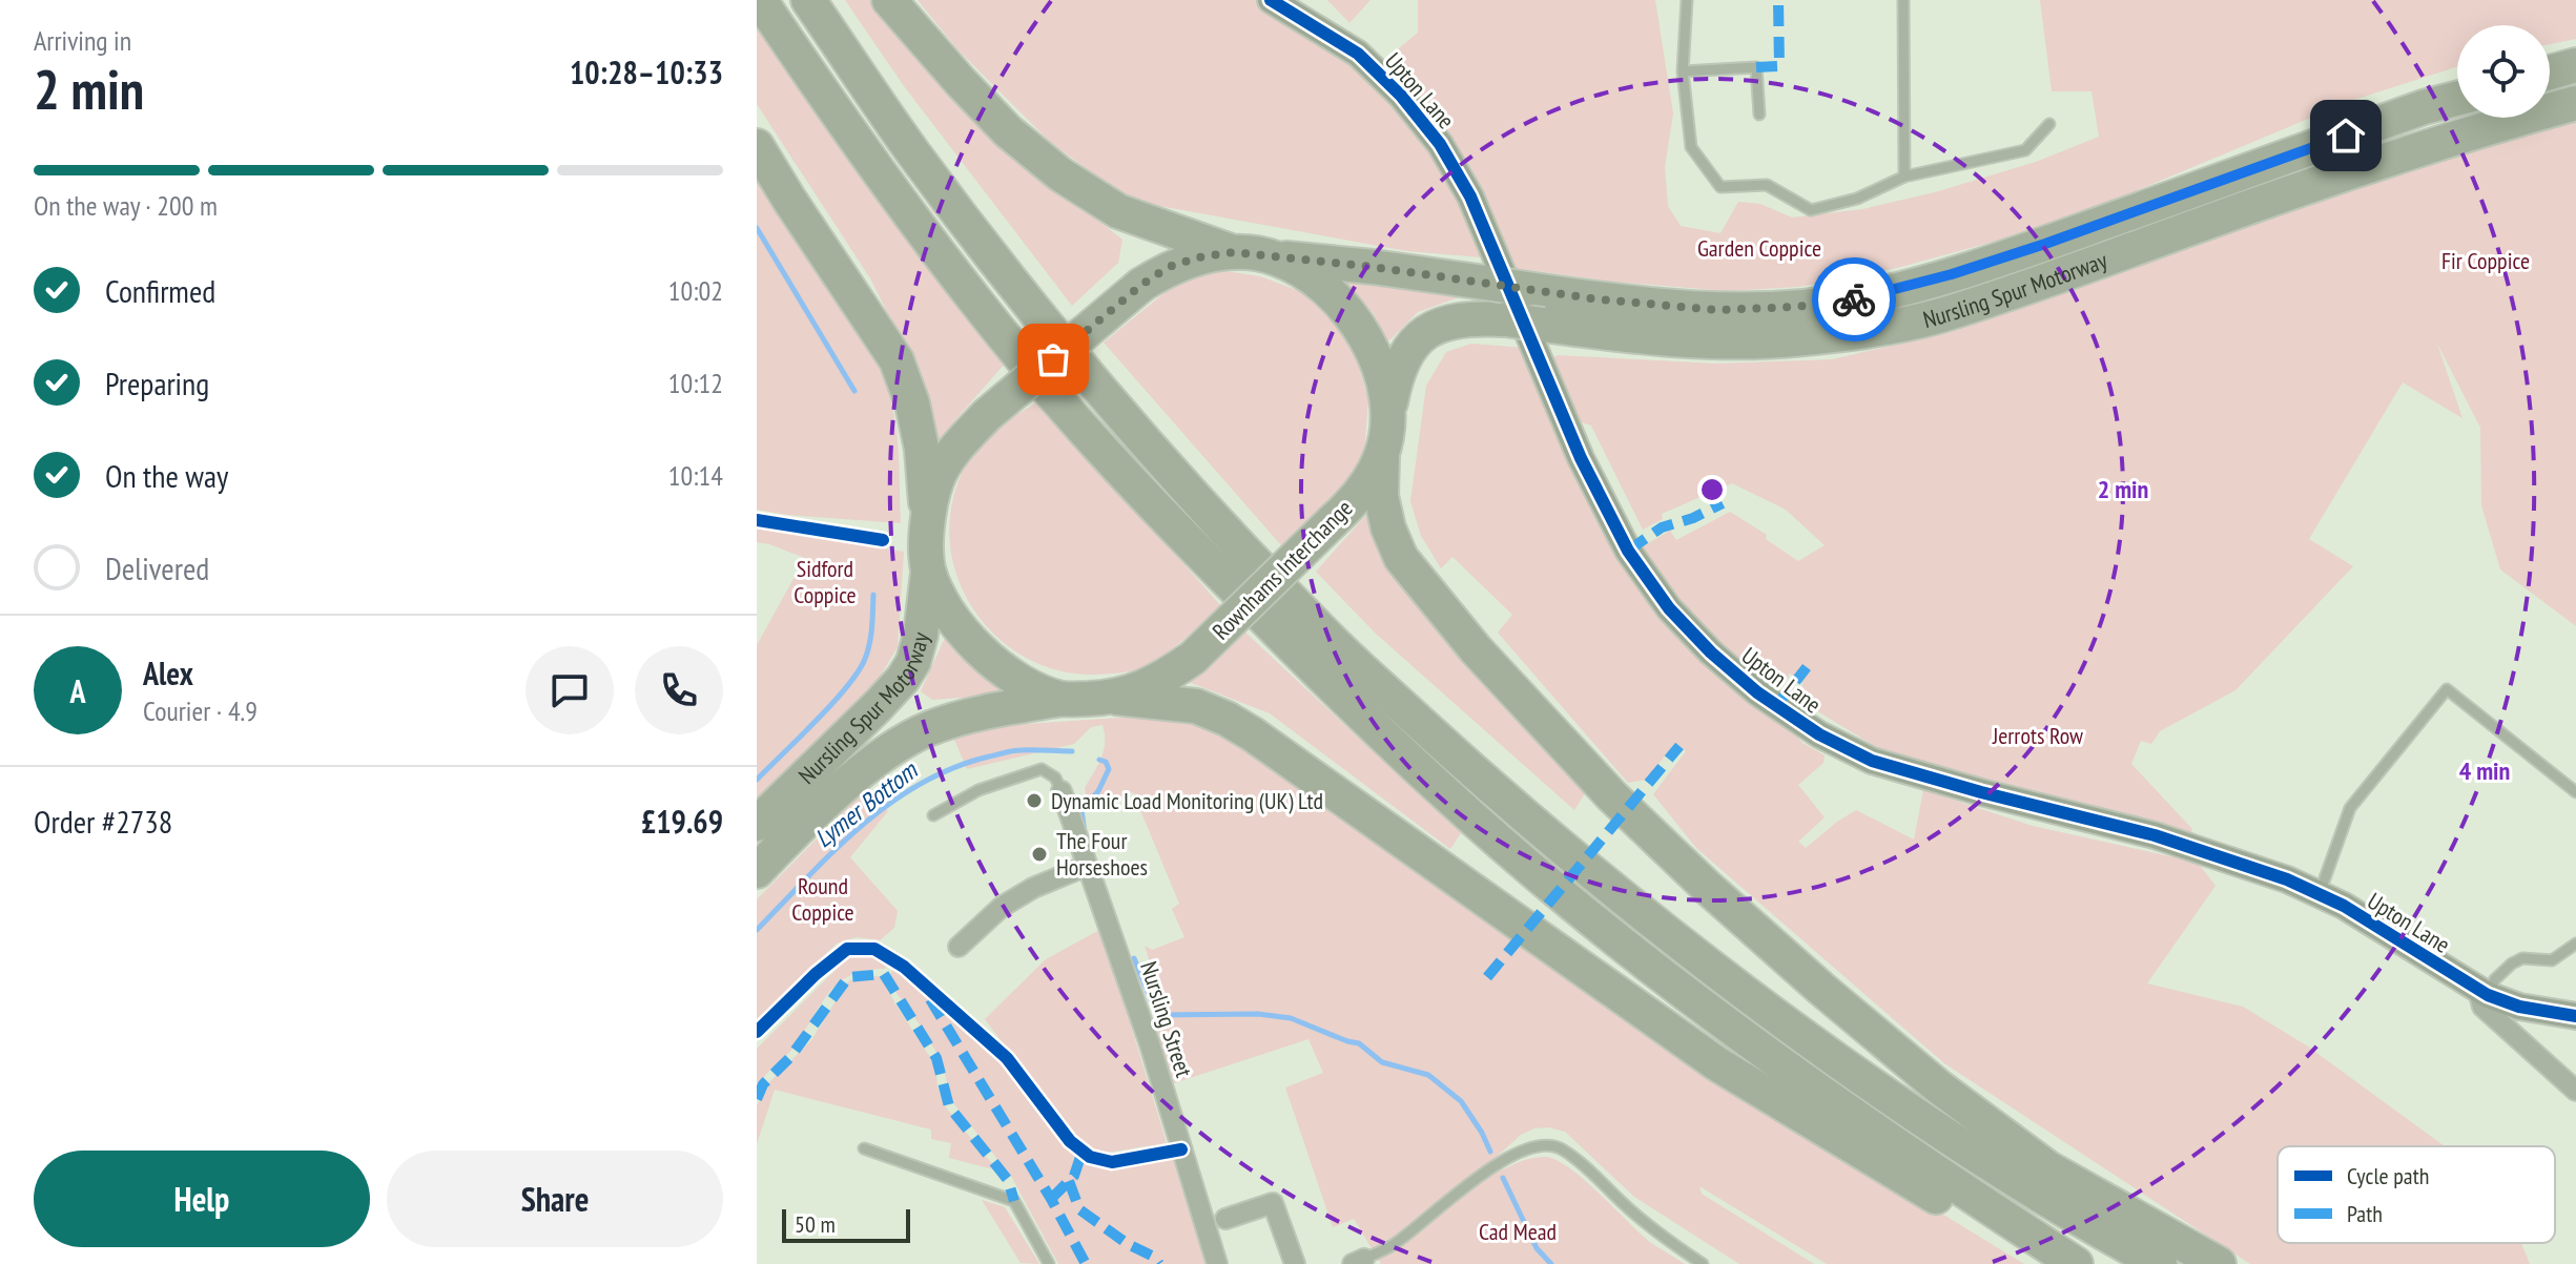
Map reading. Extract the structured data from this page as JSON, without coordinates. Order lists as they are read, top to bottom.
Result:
{
  "streets": {
    "highway": ["Nursling Spur Motorway", "Rownhams Interchange"],
    "street": ["Upton Lane", "Nursling Street"]
  },
  "crossings": [
    ["Nursling Spur Motorway", "Rownhams Interchange"]
  ],
  "water": ["Lymer Bottom"],
  "parks": [
    "Garden Coppice",
    "Fir Coppice",
    "Sidford Coppice",
    "Jerrots Row",
    "Round Coppice",
    "Cad Mead"
  ],
  "places": ["Dynamic Load Monitoring (UK) Ltd", "The Four Horseshoes"],
  "legend": ["Cycle path", "Path"],
  "scale_bar": "50 m",
  "page": {
    "heading": ["2 min", "Arriving in", "10:28–10:33"],
    "panel": [
      "Alex",
      "Courier · 4.9",
      "Order #2738",
      "£19.69"
    ],
    "bar": "On the way · 200 m",
    "list": [
      ["Confirmed", "10:02"],
      ["Preparing", "10:12"],
      ["On the way", "10:14"],
      "Delivered"
    ],
    "round": "A",
    "buttons": ["Help", "Share"],
    "scale": "50 m"
  },
  "rings": ["2 min", "4 min"]
}
